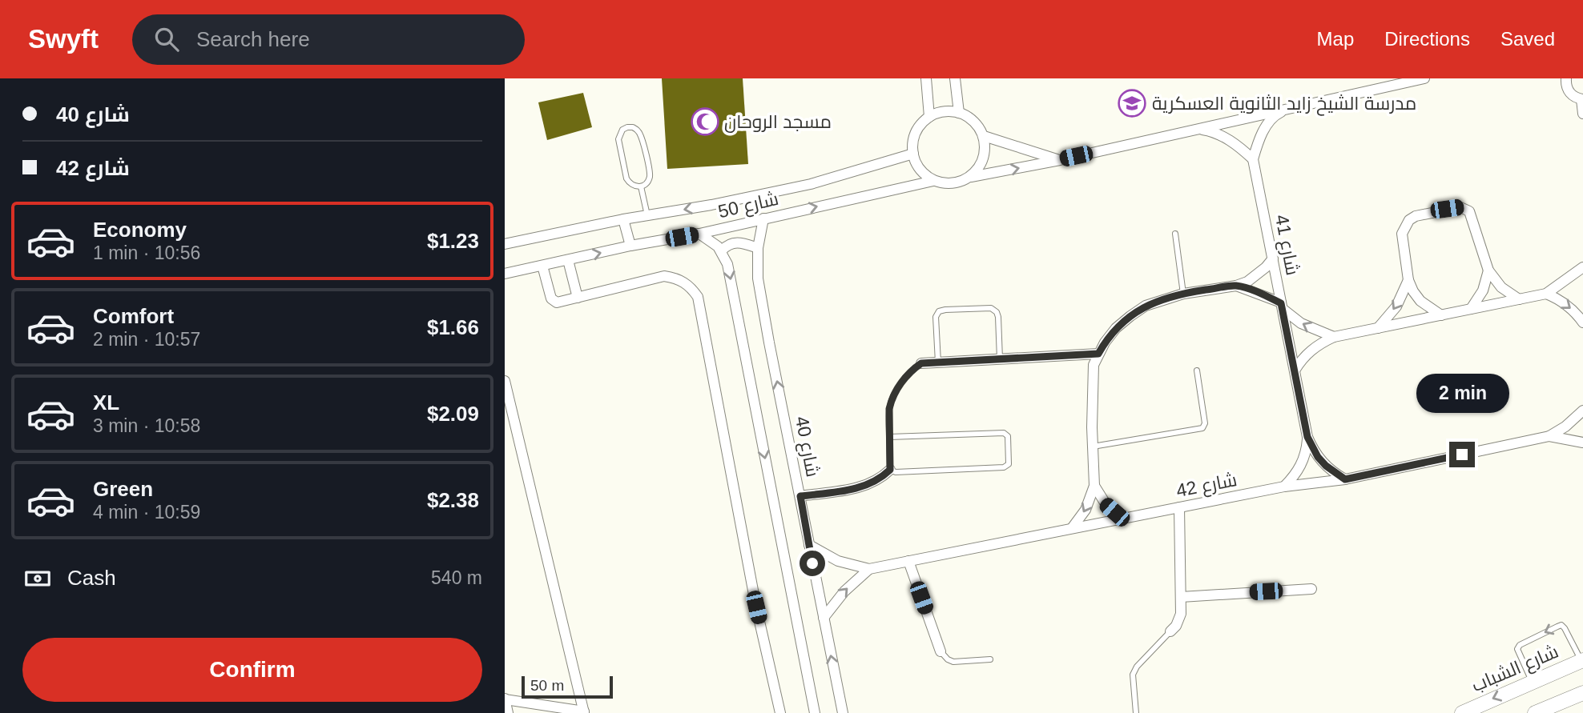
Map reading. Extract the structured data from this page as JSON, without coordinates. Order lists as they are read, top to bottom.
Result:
{
  "streets": {
    "street": [
      "شارع 50",
      "شارع 41",
      "شارع 40",
      "شارع 42",
      "شارع الشباب"
    ]
  },
  "crossings": [
    ["شارع 50", "شارع 40"],
    ["شارع 41", "شارع 42"],
    ["شارع 40", "شارع 42"]
  ],
  "one_way": ["شارع الشباب"],
  "places": {
    "school or university": ["مدرسة الشيخ زايد الثانوية العسكرية"],
    "mosque": ["مسجد الروحان"]
  },
  "scale_bar": "50 m",
  "page": {
    "header": "Swyft",
    "search": "Search here",
    "nav": ["Map", "Directions", "Saved"],
    "banner": ["شارع 40", "شارع 42"],
    "list": [
      {
        "name": "Economy",
        "note": "1 min · 10:56",
        "value": "$1.23"
      },
      {
        "name": "Comfort",
        "note": "2 min · 10:57",
        "value": "$1.66"
      },
      {
        "name": "XL",
        "note": "3 min · 10:58",
        "value": "$2.09"
      },
      {
        "name": "Green",
        "note": "4 min · 10:59",
        "value": "$2.38"
      }
    ],
    "bubble": "2 min",
    "pay": ["Cash", "540 m"],
    "buttons": "Confirm",
    "scale": "50 m"
  }
}
